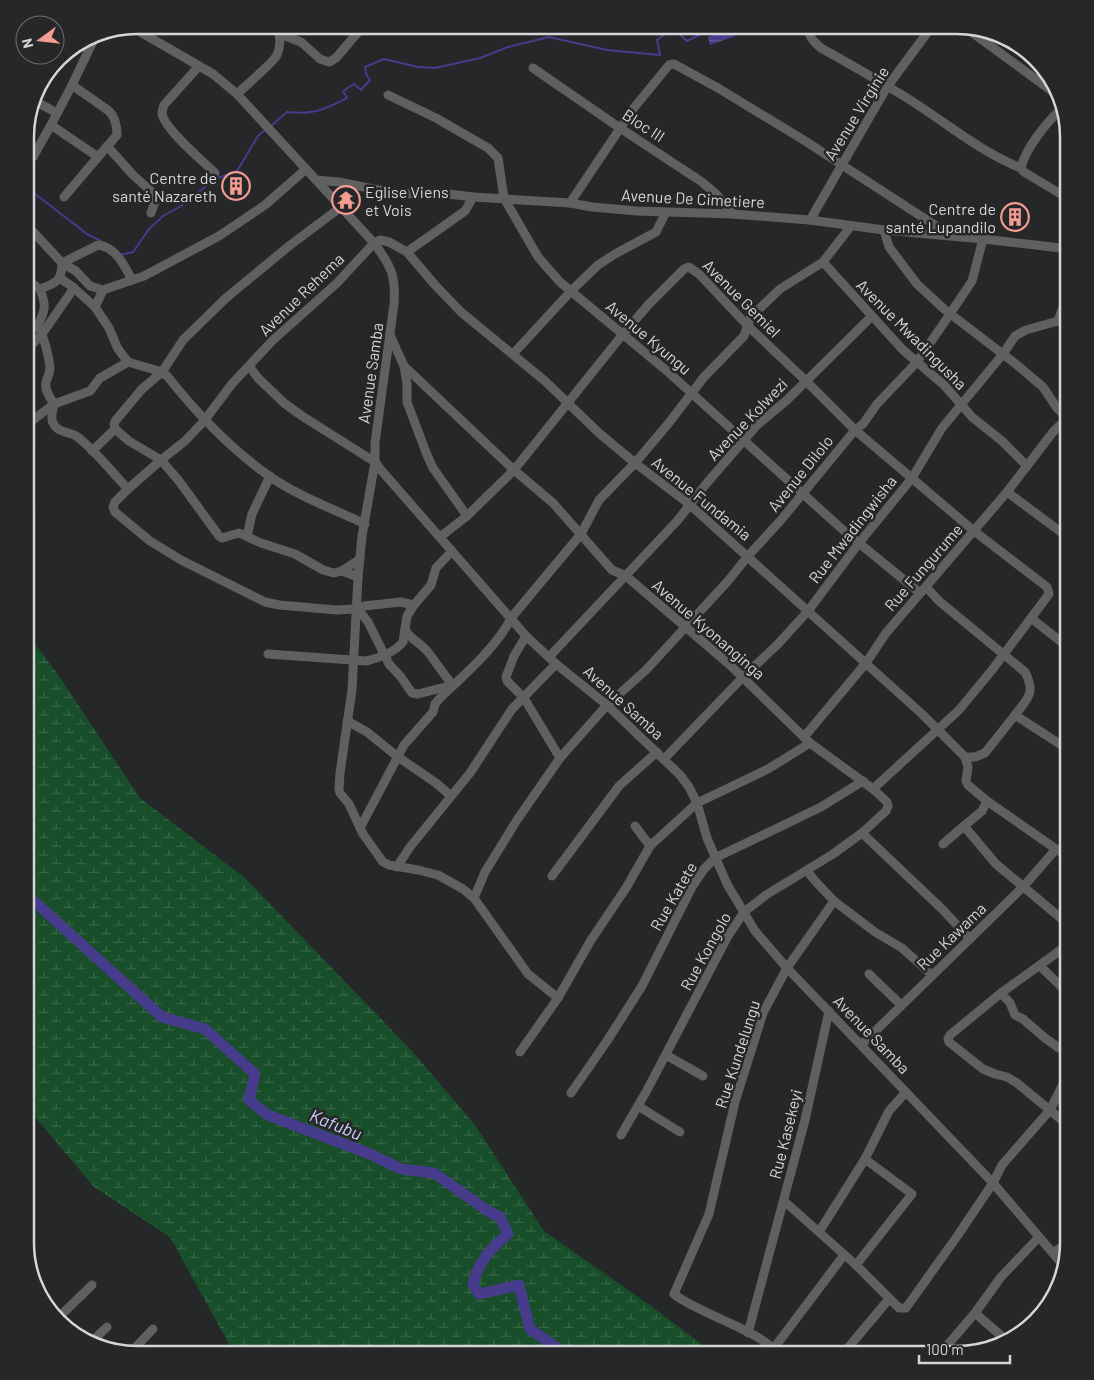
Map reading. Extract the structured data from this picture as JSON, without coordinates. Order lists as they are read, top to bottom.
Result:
{
  "streets": {
    "street": [
      "Avenue Virginie",
      "Bloc III",
      "Avenue De Cimetiere",
      "Avenue Rehema",
      "Avenue Gemiel",
      "Avenue Mwadingusha",
      "Avenue Kyungu",
      "Avenue Samba",
      "Avenue Kolwezi",
      "Avenue Dilolo",
      "Avenue Fundamia",
      "Rue Mwadingwisha",
      "Rue Fungurume",
      "Avenue Kyonanginga",
      "Rue Katete",
      "Rue Kawama",
      "Rue Kongolo",
      "Rue Kundelungu",
      "Rue Kasekeyi"
    ]
  },
  "crossings": [
    ["Avenue Virginie", "Avenue De Cimetiere"],
    ["Bloc III", "Avenue De Cimetiere"],
    ["Avenue De Cimetiere", "Avenue Kyungu"],
    ["Avenue De Cimetiere", "Avenue Samba"],
    ["Avenue De Cimetiere", "Avenue Dilolo"],
    ["Avenue Rehema", "Avenue Samba"],
    ["Avenue Rehema", "Avenue Fundamia"],
    ["Avenue Gemiel", "Avenue Kyungu"],
    ["Avenue Gemiel", "Avenue Samba"],
    ["Avenue Gemiel", "Avenue Kolwezi"],
    ["Avenue Gemiel", "Avenue Dilolo"],
    ["Avenue Gemiel", "Avenue Fundamia"],
    ["Avenue Gemiel", "Rue Mwadingwisha"],
    ["Avenue Gemiel", "Rue Fungurume"],
    ["Avenue Gemiel", "Avenue Kyonanginga"],
    ["Avenue Mwadingusha", "Avenue Kolwezi"],
    ["Avenue Mwadingusha", "Avenue Dilolo"],
    ["Avenue Mwadingusha", "Rue Mwadingwisha"],
    ["Avenue Mwadingusha", "Rue Fungurume"],
    ["Avenue Kyungu", "Avenue Kolwezi"],
    ["Avenue Kyungu", "Avenue Dilolo"],
    ["Avenue Kyungu", "Avenue Fundamia"],
    ["Avenue Kyungu", "Rue Mwadingwisha"],
    ["Avenue Kyungu", "Rue Fungurume"],
    ["Avenue Samba", "Avenue Kolwezi"],
    ["Avenue Samba", "Avenue Dilolo"],
    ["Avenue Samba", "Avenue Fundamia"],
    ["Avenue Samba", "Rue Mwadingwisha"],
    ["Avenue Samba", "Rue Fungurume"],
    ["Avenue Samba", "Rue Katete"],
    ["Avenue Samba", "Rue Kawama"],
    ["Avenue Samba", "Rue Kongolo"],
    ["Avenue Samba", "Rue Kundelungu"],
    ["Avenue Samba", "Rue Kasekeyi"],
    ["Avenue Kolwezi", "Avenue Fundamia"],
    ["Avenue Kolwezi", "Avenue Kyonanginga"],
    ["Avenue Dilolo", "Avenue Fundamia"],
    ["Avenue Dilolo", "Avenue Kyonanginga"],
    ["Avenue Fundamia", "Rue Mwadingwisha"],
    ["Avenue Fundamia", "Rue Fungurume"],
    ["Rue Mwadingwisha", "Avenue Kyonanginga"],
    ["Rue Fungurume", "Avenue Kyonanginga"],
    ["Avenue Kyonanginga", "Rue Katete"],
    ["Avenue Kyonanginga", "Rue Kongolo"],
    ["Rue Kundelungu", "Rue Kasekeyi"]
  ],
  "water": ["Kafubu"],
  "places": {
    "building": ["Centre de santé Nazareth", "Centre de santé Lupandilo"],
    "temple": ["Eglise Viens et Vois"]
  },
  "scale_bar": "100 m",
  "north": "left"
}
